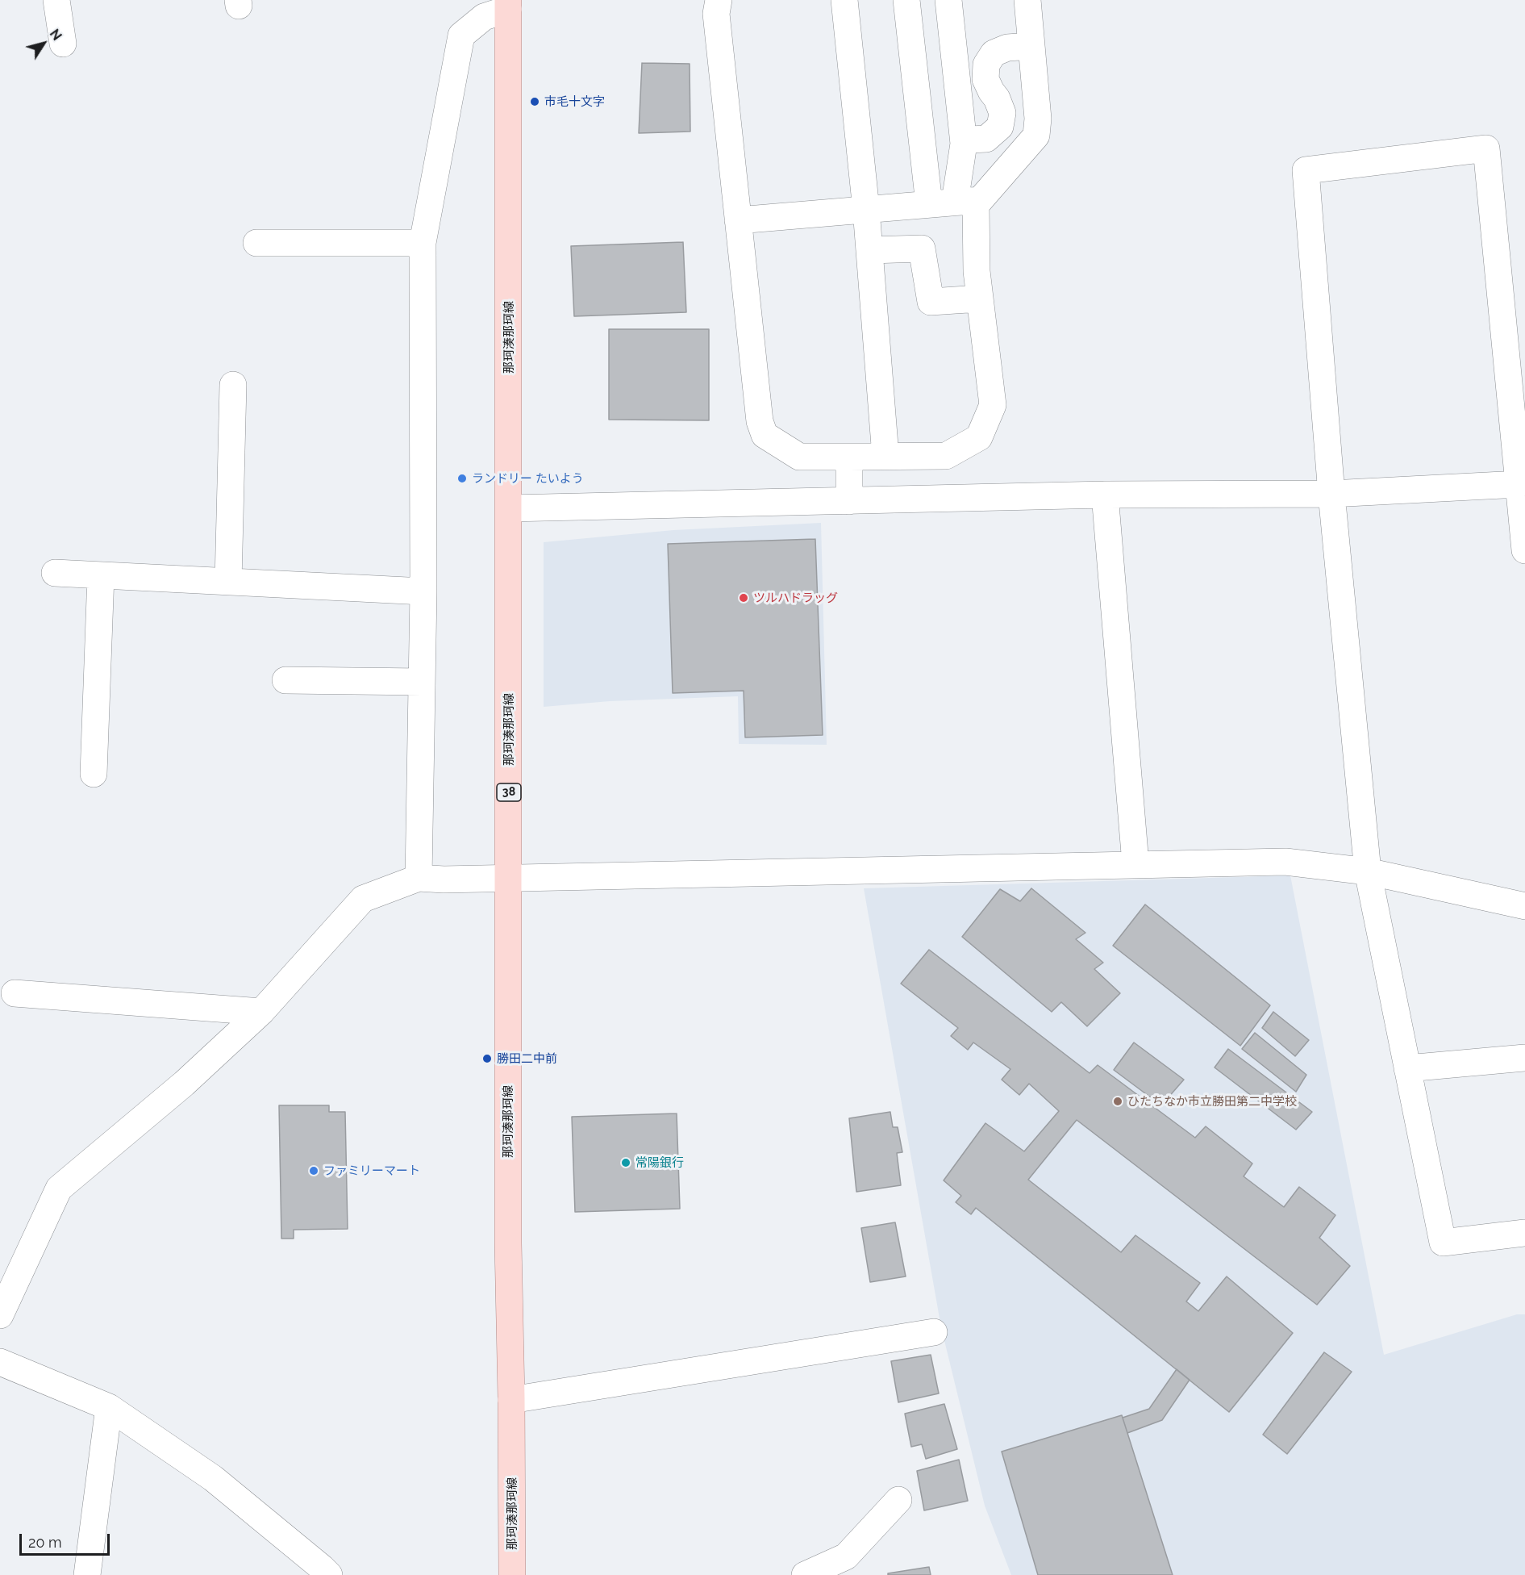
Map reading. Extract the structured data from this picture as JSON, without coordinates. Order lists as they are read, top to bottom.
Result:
{
  "streets": {
    "main road": ["那珂湊那珂線", "38"]
  },
  "places": [
    "市毛十文字",
    "ランドリー たいよう",
    "ツルハドラッグ",
    "勝田二中前",
    "ひたちなか市立勝田第二中学校",
    "常陽銀行",
    "ファミリーマート"
  ],
  "scale_bar": "20 m",
  "north": "top right"
}
